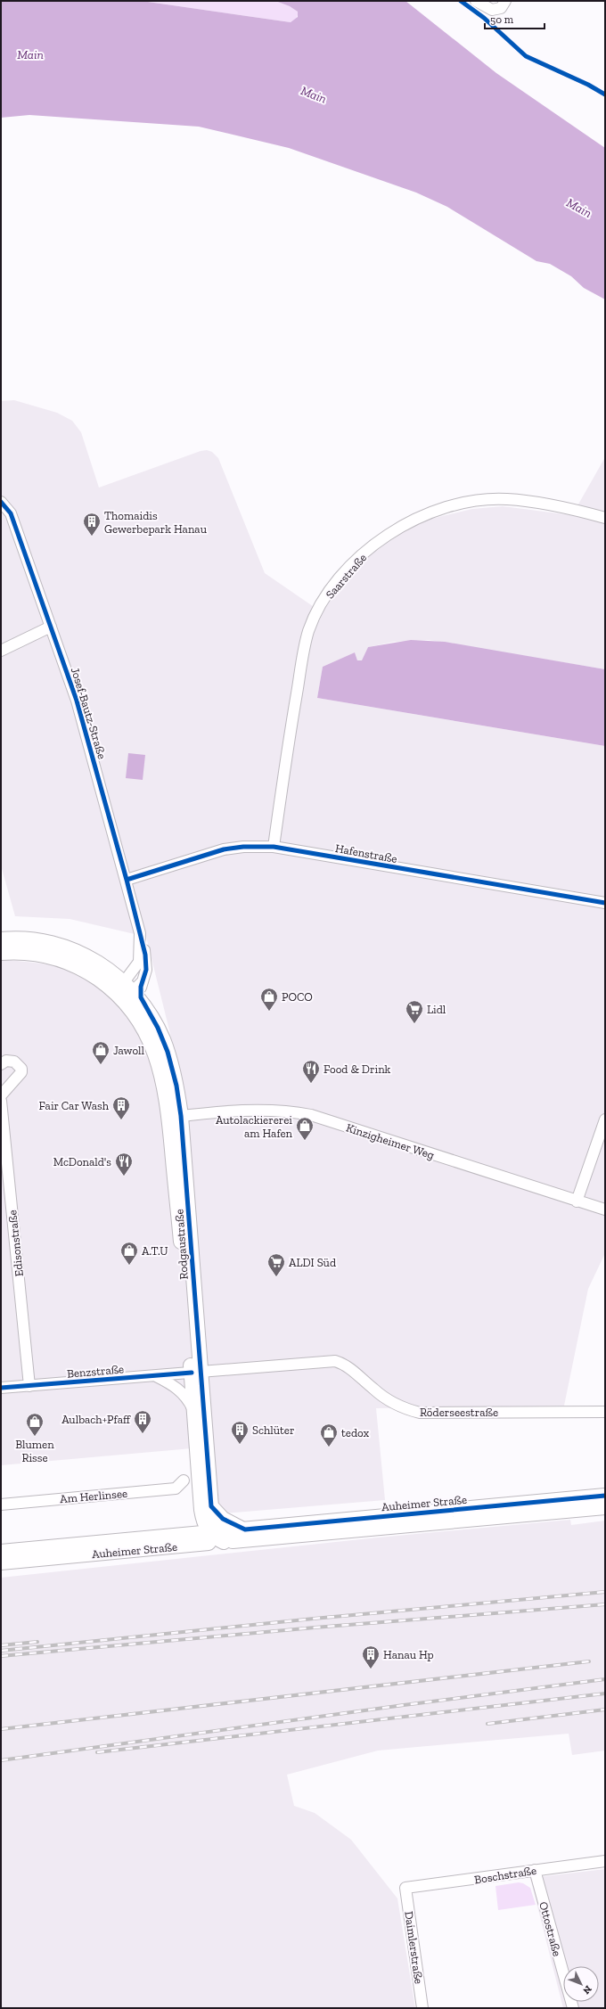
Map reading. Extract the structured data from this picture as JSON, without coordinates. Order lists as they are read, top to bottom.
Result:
{
  "streets": {
    "main road": ["Rodgaustraße", "Auheimer Straße"],
    "street": [
      "Saarstraße",
      "Josef-Bautz-Straße",
      "Hafenstraße",
      "Kinzigheimer Weg",
      "Edisonstraße",
      "Benzstraße",
      "Röderseestraße",
      "Am Herlinsee",
      "Boschstraße",
      "Ottostraße",
      "Daimlerstraße"
    ]
  },
  "crossings": [
    ["Saarstraße", "Hafenstraße"],
    ["Josef-Bautz-Straße", "Hafenstraße"],
    ["Josef-Bautz-Straße", "Rodgaustraße"],
    ["Kinzigheimer Weg", "Rodgaustraße"],
    ["Edisonstraße", "Benzstraße"],
    ["Rodgaustraße", "Benzstraße"],
    ["Rodgaustraße", "Röderseestraße"],
    ["Rodgaustraße", "Auheimer Straße"],
    ["Benzstraße", "Röderseestraße"],
    ["Boschstraße", "Ottostraße"],
    ["Boschstraße", "Daimlerstraße"]
  ],
  "water": ["Main"],
  "places": {
    "building": [
      "Thomaidis Gewerbepark Hanau",
      "Fair Car Wash",
      "Aulbach+Pfaff",
      "Schlüter",
      "Hanau Hp"
    ],
    "shop": [
      "POCO",
      "Jawoll",
      "Autolackiererei am Hafen",
      "A.T.U",
      "Blumen Risse",
      "tedox"
    ],
    "supermarket": ["Lidl", "ALDI Süd"],
    "restaurant": ["Food & Drink", "McDonald's"]
  },
  "scale_bar": "50 m",
  "north": "bottom right"
}
